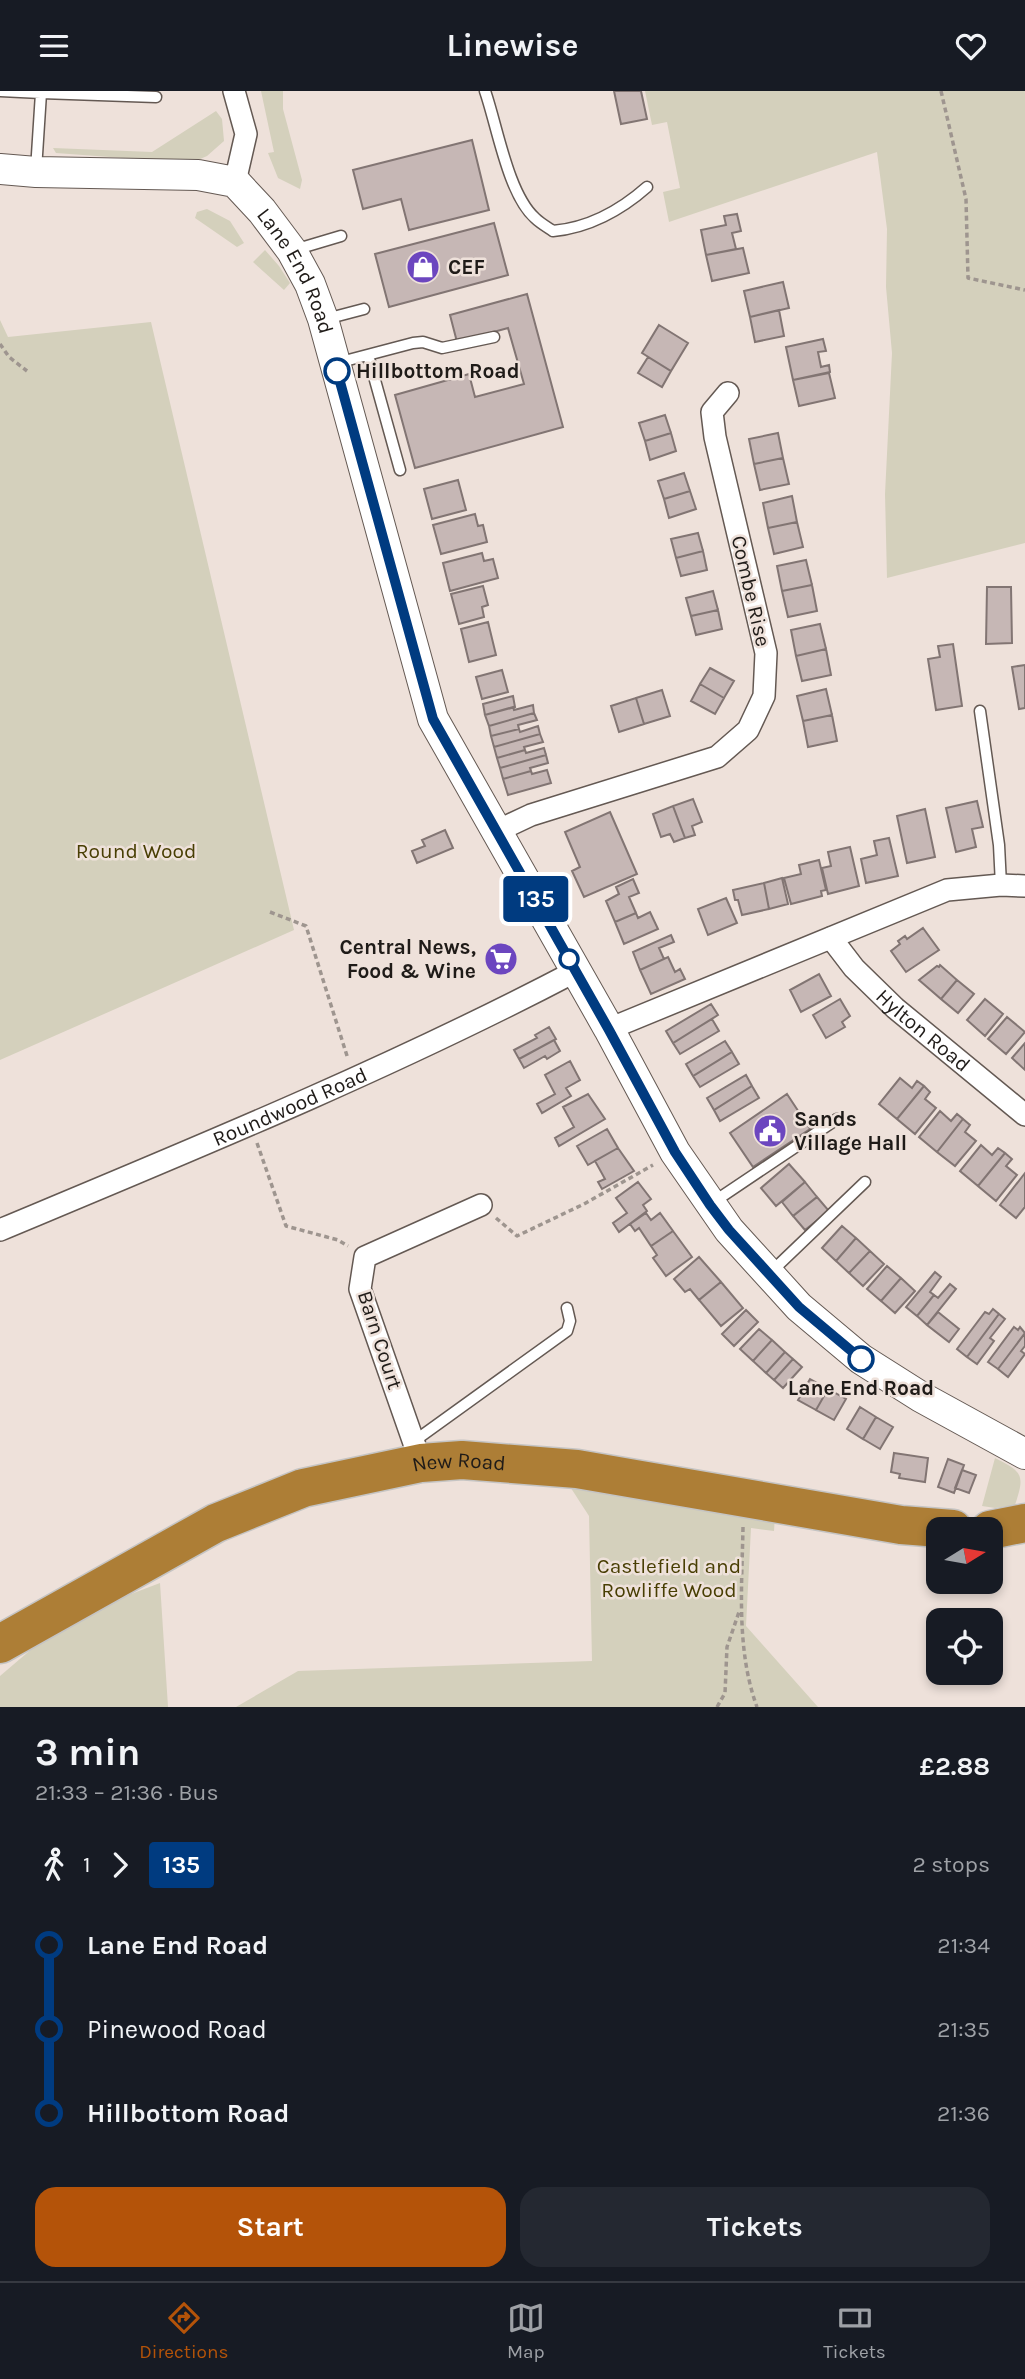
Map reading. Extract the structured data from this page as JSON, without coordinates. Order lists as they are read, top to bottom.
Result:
{
  "streets": {
    "highway": ["New Road"],
    "street": [
      "Lane End Road",
      "Combe Rise",
      "Hylton Road",
      "Roundwood Road",
      "Barn Court"
    ]
  },
  "crossings": [
    ["Lane End Road", "Combe Rise"],
    ["Lane End Road", "Roundwood Road"],
    ["Barn Court", "New Road"]
  ],
  "parks": ["Round Wood", "Castlefield and Rowliffe Wood"],
  "places": {
    "shop": ["CEF"],
    "other": ["Hillbottom Road", "Lane End Road"],
    "supermarket": ["Central News, Food & Wine"],
    "public building": ["Sands Village Hall"]
  },
  "lines": ["bus line 135"],
  "north": "right",
  "page": {
    "header": "Linewise",
    "on_map": "135",
    "heading": ["3 min", "21:33 – 21:36 · Bus", "£2.88"],
    "legs": ["1", "135", "2 stops"],
    "list": [
      {
        "name": "Lane End Road",
        "value": "21:34"
      },
      {
        "name": "Pinewood Road",
        "value": "21:35"
      },
      {
        "name": "Hillbottom Road",
        "value": "21:36"
      }
    ],
    "buttons": ["Start", "Tickets"],
    "tabs": ["Directions", "Map", "Tickets"]
  }
}
